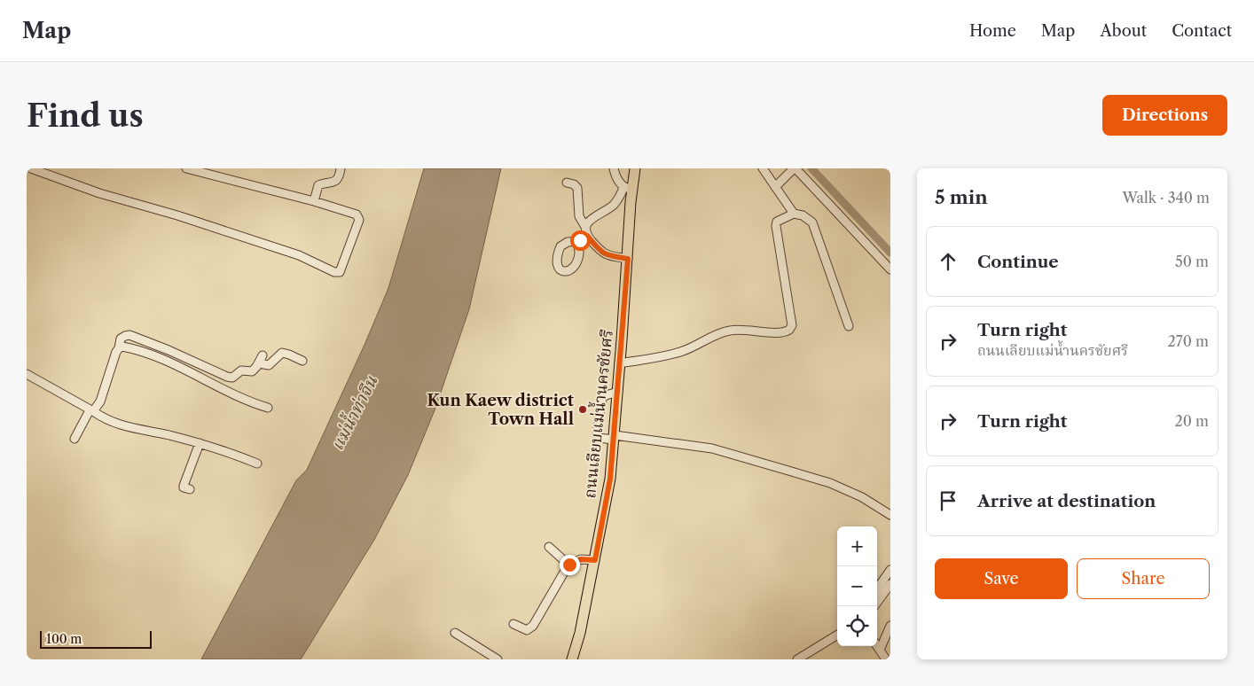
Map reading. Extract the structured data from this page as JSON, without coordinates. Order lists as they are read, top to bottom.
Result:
{
  "streets": {
    "main road": ["ถนนเลียบแม่น้ำนครชัยศรี"]
  },
  "water": ["แม่น้ำท่าจีน"],
  "places": ["Kun Kaew district Town Hall"],
  "scale_bar": "100 m",
  "page": {
    "header": "Map",
    "nav": [
      "Home",
      "Map",
      "About",
      "Contact"
    ],
    "buttons": [
      "Directions",
      ["Save", "Share"]
    ],
    "title": "Find us",
    "heading": ["5 min", "Walk · 340 m"],
    "list": [
      ["Continue", "50 m"],
      ["Turn right", "ถนนเลียบแม่น้ำนครชัยศรี", "270 m"],
      ["Turn right", "20 m"],
      "Arrive at destination"
    ],
    "map_buttons": ["+", "−"],
    "scale": "100 m"
  }
}
